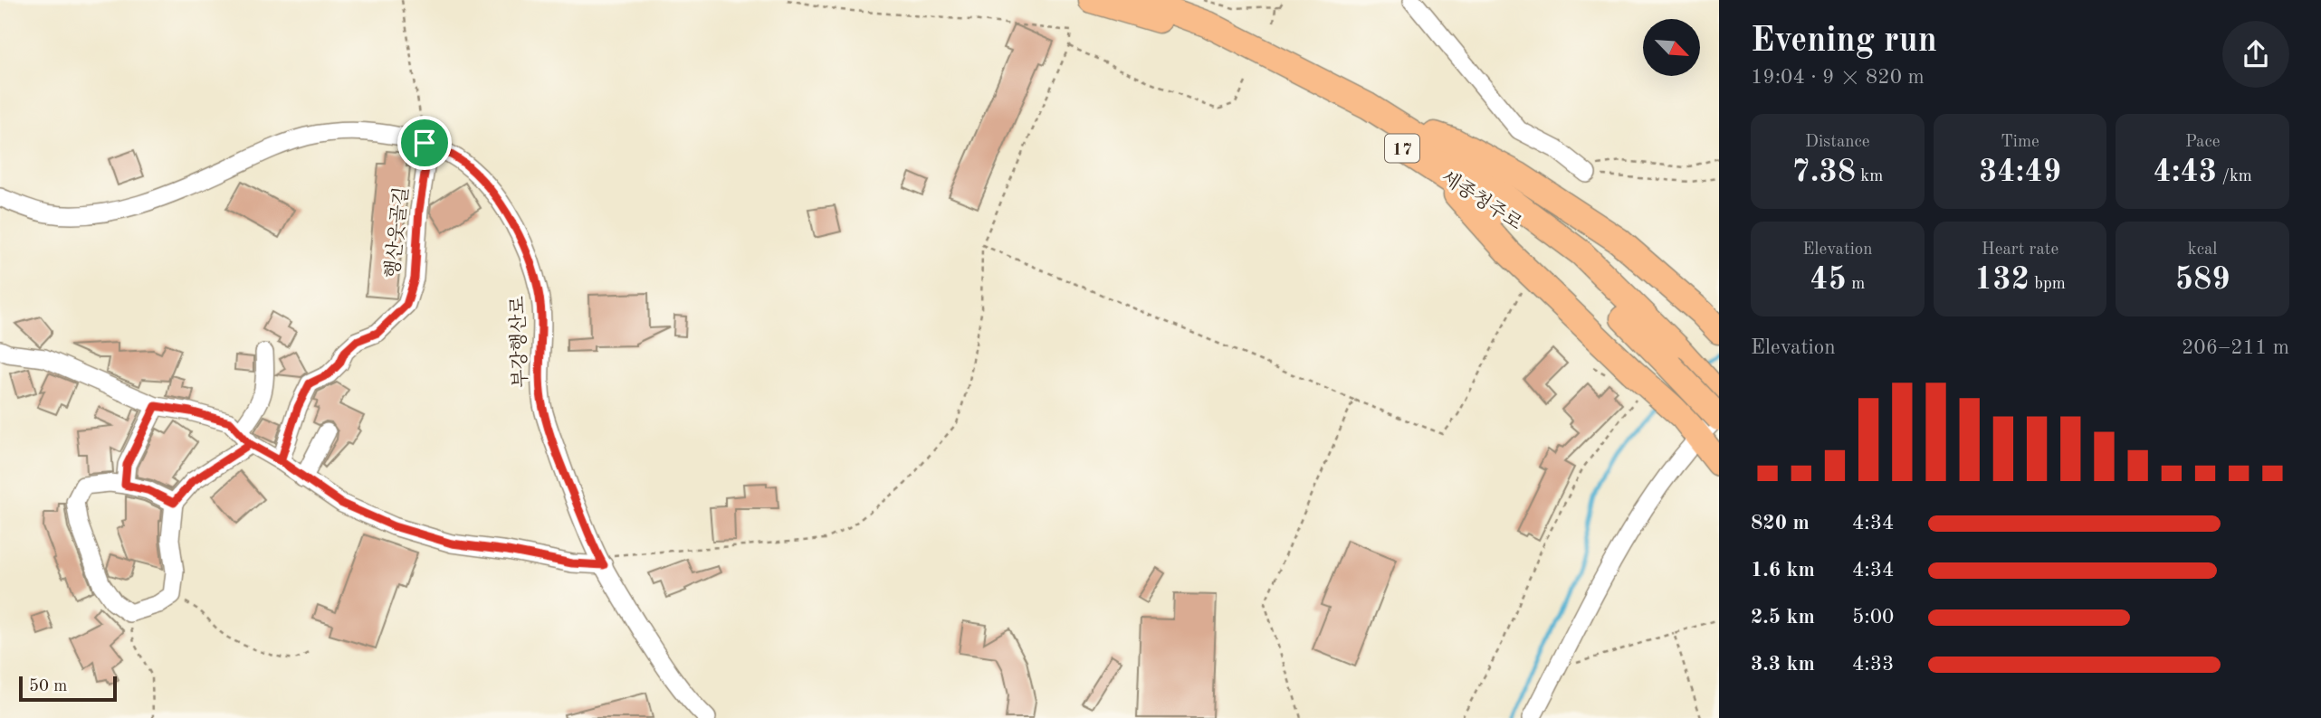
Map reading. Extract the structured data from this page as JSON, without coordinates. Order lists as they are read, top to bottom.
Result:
{
  "streets": {
    "highway": ["17", "세종청주로"],
    "street": ["행산웃골길", "부강행산로"]
  },
  "crossings": [
    ["17", "세종청주로"],
    ["행산웃골길", "부강행산로"]
  ],
  "scale_bar": "50 m",
  "north": "bottom right",
  "page": {
    "heading": ["Evening run", "19:04 · 9 × 820 m"],
    "stats": [
      ["Distance", "7.38 km"],
      ["Time", "34:49"],
      ["Pace", "4:43 /km"],
      ["Elevation", "45 m"],
      ["Heart rate", "132 bpm"],
      ["kcal", "589"]
    ],
    "chart": ["Elevation", "206–211 m"],
    "list": [
      {
        "name": "820 m",
        "note": "4:34"
      },
      {
        "name": "1.6 km",
        "note": "4:34"
      },
      {
        "name": "2.5 km",
        "note": "5:00"
      },
      {
        "name": "3.3 km",
        "note": "4:33"
      }
    ],
    "scale": "50 m"
  }
}
